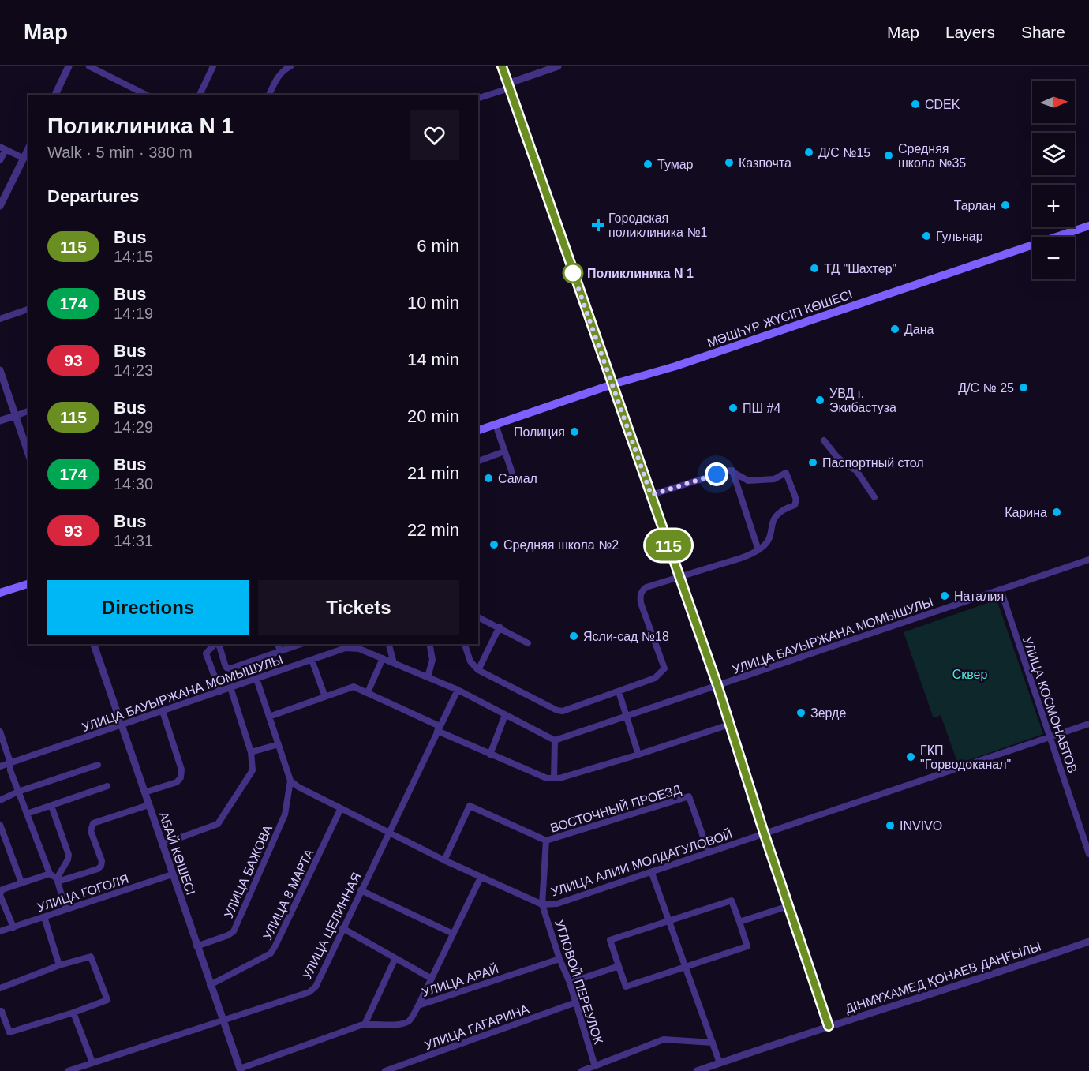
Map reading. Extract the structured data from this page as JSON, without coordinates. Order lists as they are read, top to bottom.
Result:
{
  "streets": {
    "main road": ["МӘШҺҮР ЖҮСІП КӨШЕСІ"],
    "street": [
      "УЛИЦА БАУЫРЖАНА МОМЫШУЛЫ",
      "УЛИЦА КОСМОНАВТОВ",
      "ВОСТОЧНЫЙ ПРОЕЗД",
      "АБАЙ КӨШЕСІ",
      "УЛИЦА АЛИИ МОЛДАГУЛОВОЙ",
      "УЛИЦА БАЖОВА",
      "УЛИЦА ГОГОЛЯ",
      "УЛИЦА 8 МАРТА",
      "УЛИЦА ЦЕЛИННАЯ",
      "ДІНМҰХАМЕД ҚОНАЕВ ДАҢҒЫЛЫ",
      "УЛИЦА АРАЙ",
      "УГЛОВОЙ ПЕРЕУЛОК",
      "УЛИЦА ГАГАРИНА"
    ]
  },
  "crossings": [
    ["УЛИЦА БАУЫРЖАНА МОМЫШУЛЫ", "УЛИЦА КОСМОНАВТОВ"],
    ["УЛИЦА БАУЫРЖАНА МОМЫШУЛЫ", "АБАЙ КӨШЕСІ"],
    ["УЛИЦА БАУЫРЖАНА МОМЫШУЛЫ", "УЛИЦА ЦЕЛИННАЯ"],
    ["УЛИЦА КОСМОНАВТОВ", "УЛИЦА АЛИИ МОЛДАГУЛОВОЙ"],
    ["ВОСТОЧНЫЙ ПРОЕЗД", "УЛИЦА АЛИИ МОЛДАГУЛОВОЙ"],
    ["ВОСТОЧНЫЙ ПРОЕЗД", "УГЛОВОЙ ПЕРЕУЛОК"],
    ["АБАЙ КӨШЕСІ", "УЛИЦА БАЖОВА"],
    ["АБАЙ КӨШЕСІ", "УЛИЦА ГОГОЛЯ"],
    ["АБАЙ КӨШЕСІ", "УЛИЦА 8 МАРТА"],
    ["АБАЙ КӨШЕСІ", "УЛИЦА ЦЕЛИННАЯ"],
    ["АБАЙ КӨШЕСІ", "УЛИЦА АРАЙ"],
    ["УЛИЦА АЛИИ МОЛДАГУЛОВОЙ", "УЛИЦА БАЖОВА"],
    ["УЛИЦА АЛИИ МОЛДАГУЛОВОЙ", "УЛИЦА 8 МАРТА"],
    ["УЛИЦА АЛИИ МОЛДАГУЛОВОЙ", "УЛИЦА ЦЕЛИННАЯ"],
    ["УЛИЦА АЛИИ МОЛДАГУЛОВОЙ", "УГЛОВОЙ ПЕРЕУЛОК"],
    ["УЛИЦА АРАЙ", "УГЛОВОЙ ПЕРЕУЛОК"],
    ["УГЛОВОЙ ПЕРЕУЛОК", "УЛИЦА ГАГАРИНА"]
  ],
  "parks": ["Сквер"],
  "places": {
    "other": [
      "CDEK",
      "Д/С №15",
      "Средняя школа №35",
      "Казпочта",
      "Тумар",
      "Тарлан",
      "Гульнар",
      "ТД \"Шахтер\"",
      "Поликлиника N 1",
      "Дана",
      "Д/С № 25",
      "УВД г. Экибастуза",
      "ПШ #4",
      "Полиция",
      "Паспортный стол",
      "Самал",
      "Карина",
      "Средняя школа №2",
      "Наталия",
      "Ясли-сад №18",
      "Зерде",
      "ГКП \"Горводоканал\"",
      "INVIVO"
    ],
    "health": ["Городская поликлиника №1"]
  },
  "lines": ["bus line 115"],
  "north": "right",
  "page": {
    "header": "Map",
    "nav": ["Map", "Layers", "Share"],
    "on_map": "115",
    "map_buttons": ["+", "−"],
    "heading": [
      ["Поликлиника N 1", "Walk · 5 min · 380 m"],
      "Departures"
    ],
    "list": [
      {
        "mark": "115",
        "name": "Bus",
        "note": "14:15",
        "value": "6 min"
      },
      {
        "mark": "174",
        "name": "Bus",
        "note": "14:19",
        "value": "10 min"
      },
      {
        "mark": "93",
        "name": "Bus",
        "note": "14:23",
        "value": "14 min"
      },
      {
        "mark": "115",
        "name": "Bus",
        "note": "14:29",
        "value": "20 min"
      },
      {
        "mark": "174",
        "name": "Bus",
        "note": "14:30",
        "value": "21 min"
      },
      {
        "mark": "93",
        "name": "Bus",
        "note": "14:31",
        "value": "22 min"
      }
    ],
    "buttons": ["Directions", "Tickets"]
  }
}
